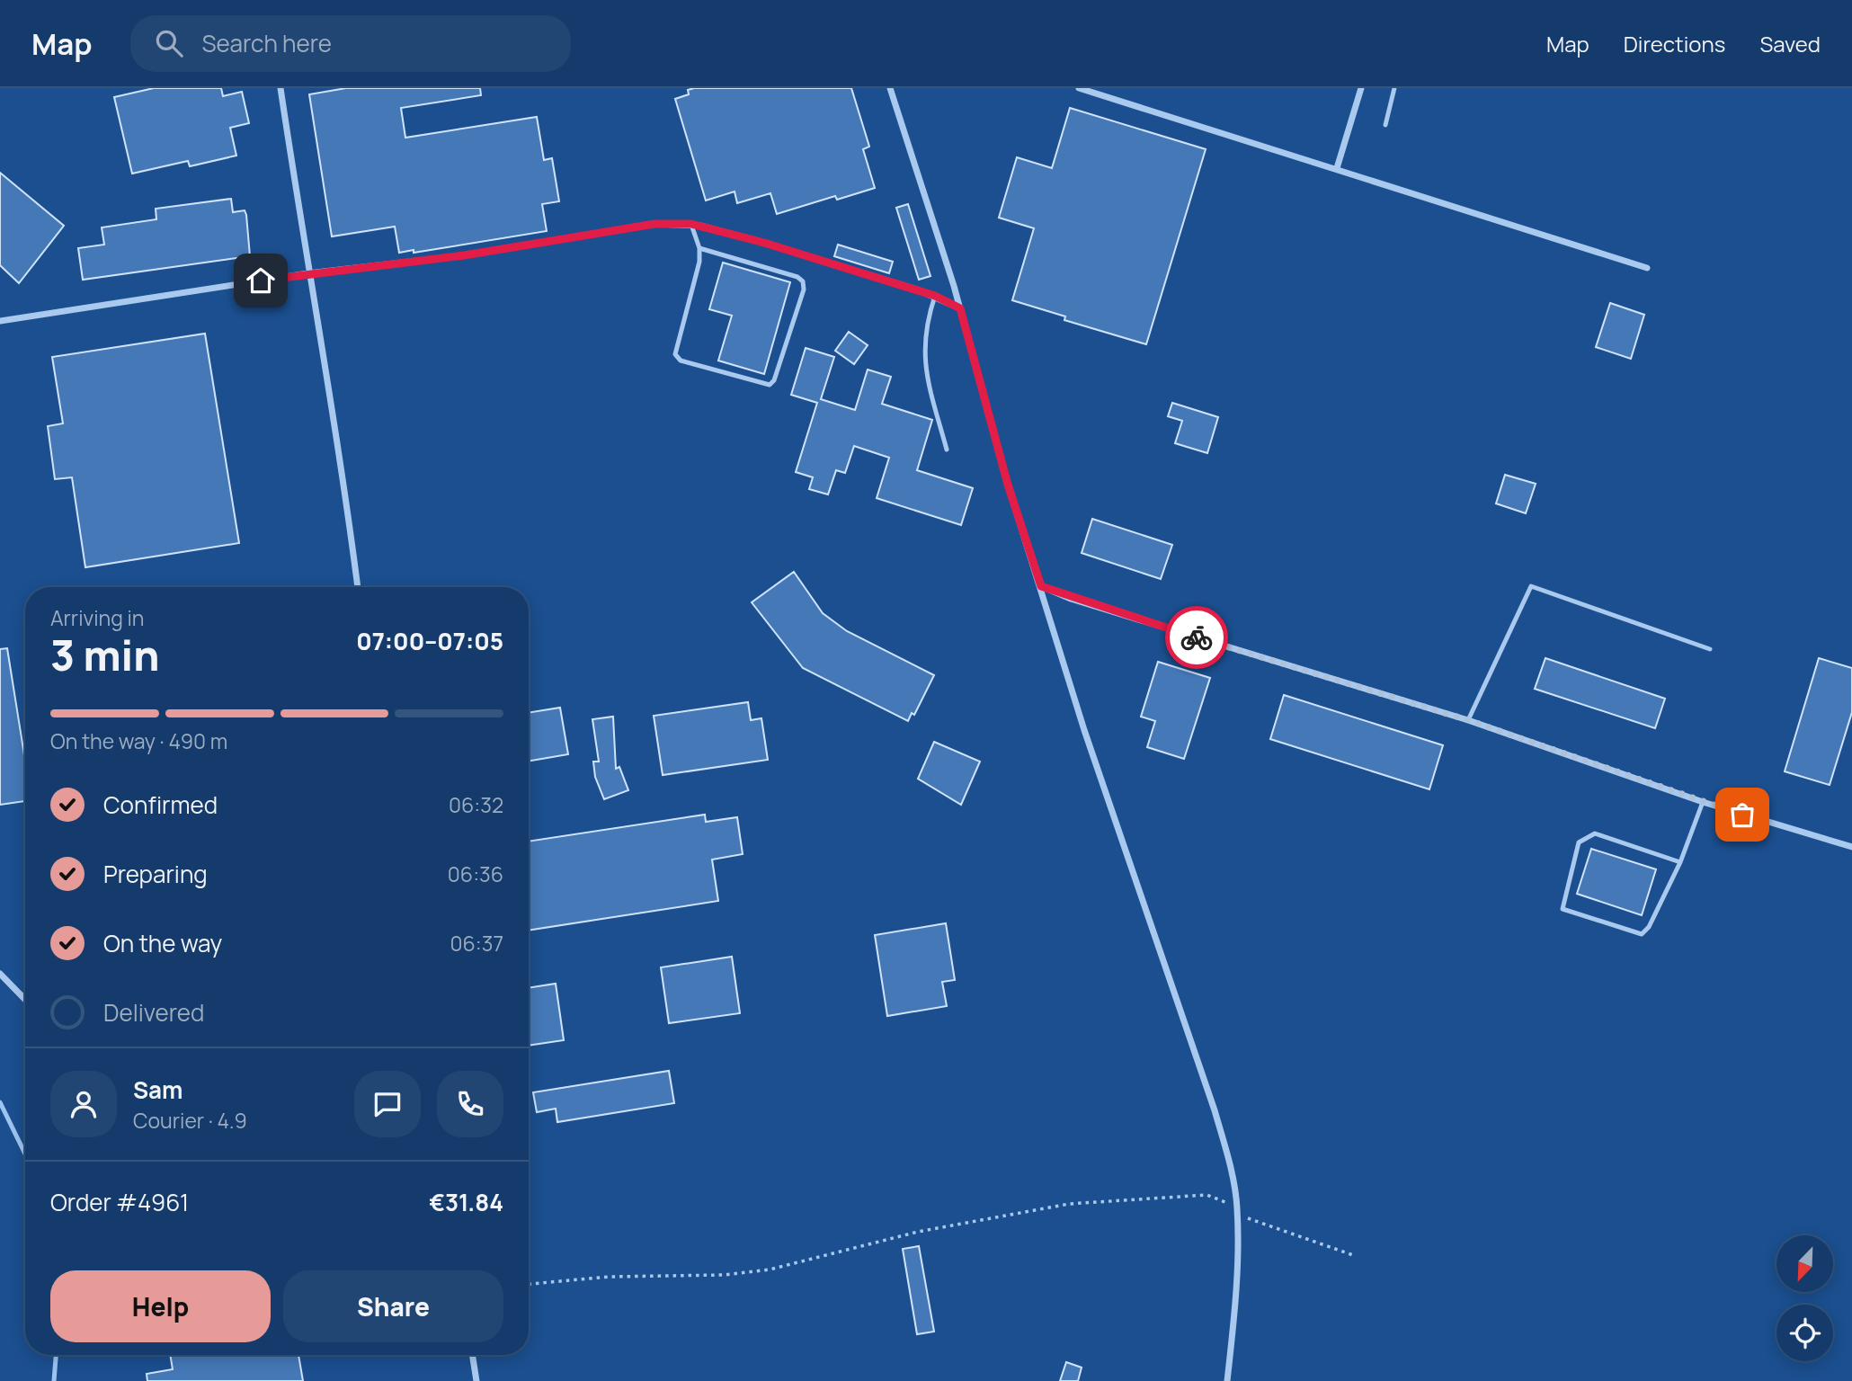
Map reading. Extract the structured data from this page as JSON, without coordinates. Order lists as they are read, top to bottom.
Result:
{
  "north": "bottom left",
  "page": {
    "header": "Map",
    "search": "Search here",
    "nav": ["Map", "Directions", "Saved"],
    "heading": ["3 min", "Arriving in", "07:00–07:05"],
    "panel": [
      "Sam",
      "Courier · 4.9",
      "Order #4961",
      "€31.84"
    ],
    "bar": "On the way · 490 m",
    "list": [
      ["Confirmed", "06:32"],
      ["Preparing", "06:36"],
      ["On the way", "06:37"],
      "Delivered"
    ],
    "buttons": ["Help", "Share"]
  }
}
